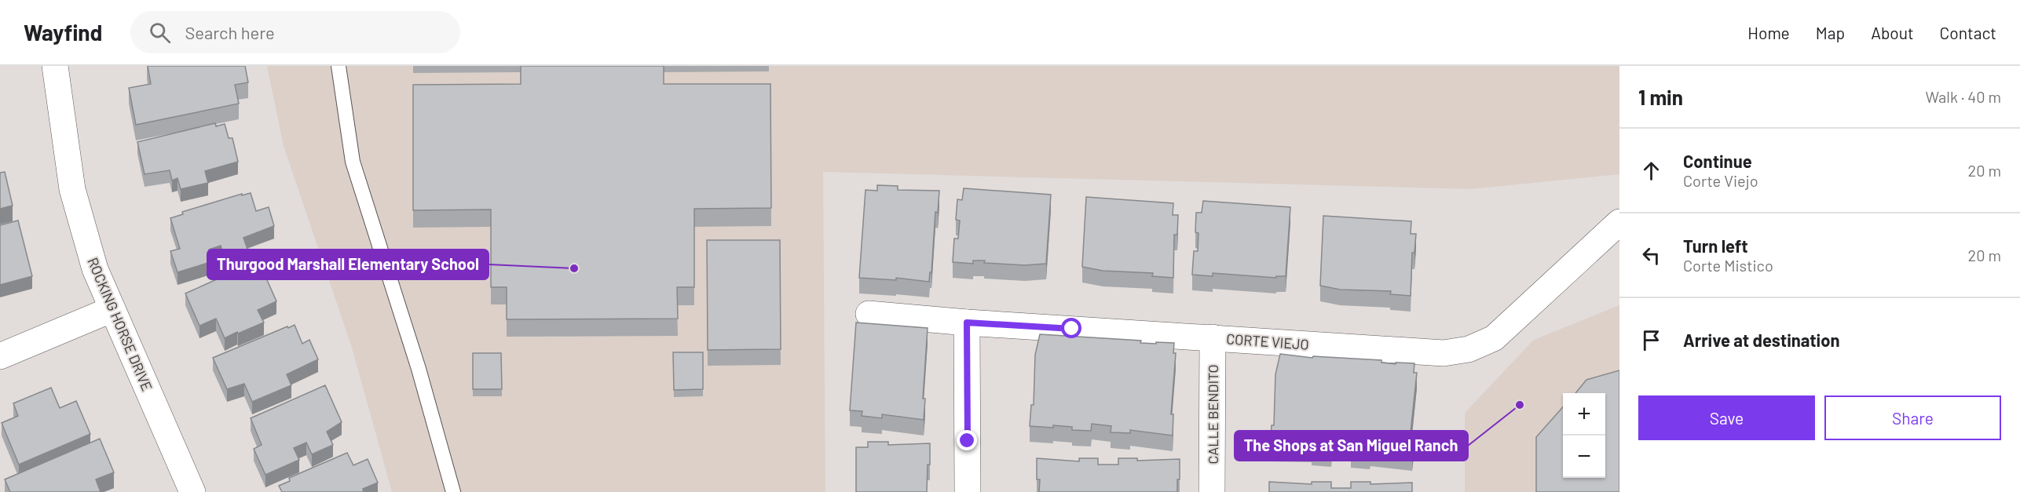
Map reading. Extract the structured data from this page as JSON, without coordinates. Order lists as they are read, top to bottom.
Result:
{
  "streets": {
    "street": ["ROCKING HORSE DRIVE", "CORTE VIEJO", "CALLE BENDITO"]
  },
  "crossings": [
    ["CORTE VIEJO", "CALLE BENDITO"]
  ],
  "places": ["Thurgood Marshall Elementary School", "The Shops at San Miguel Ranch"],
  "page": {
    "header": "Wayfind",
    "search": "Search here",
    "nav": [
      "Home",
      "Map",
      "About",
      "Contact"
    ],
    "heading": ["1 min", "Walk · 40 m"],
    "list": [
      ["Continue", "Corte Viejo", "20 m"],
      ["Turn left", "Corte Mistico", "20 m"],
      "Arrive at destination"
    ],
    "buttons": ["Save", "Share"],
    "map_buttons": ["+", "−"]
  }
}
